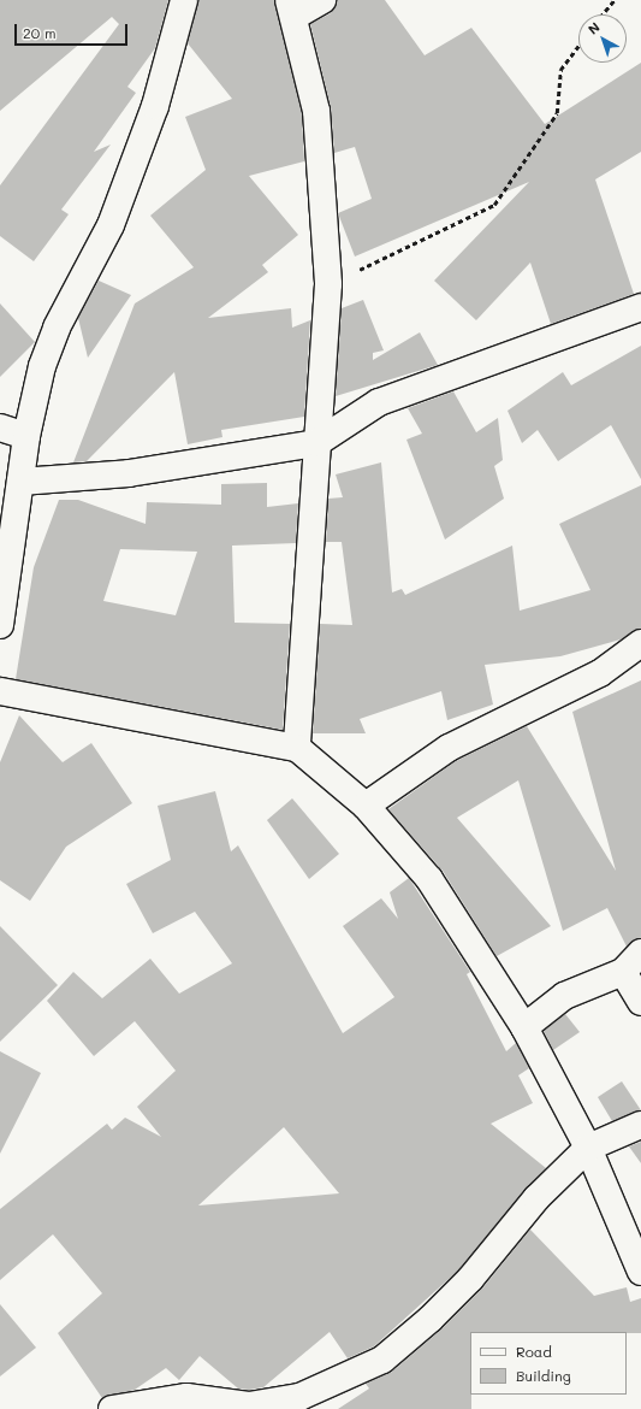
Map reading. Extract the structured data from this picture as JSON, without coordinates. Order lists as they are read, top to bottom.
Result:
{
  "legend": ["Road", "Building"],
  "scale_bar": "20 m",
  "north": "top left"
}
